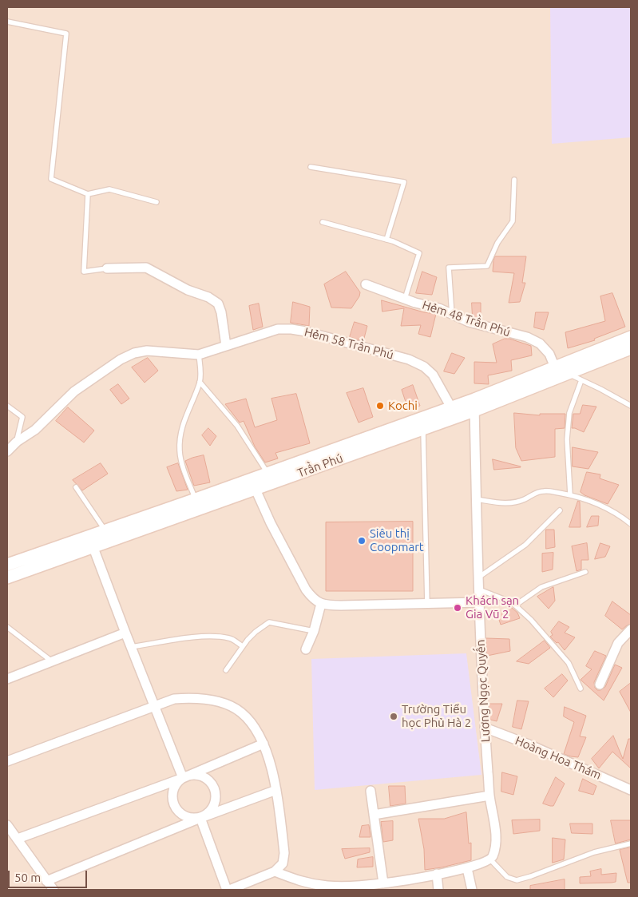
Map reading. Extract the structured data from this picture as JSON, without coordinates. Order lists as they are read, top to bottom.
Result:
{
  "streets": {
    "main road": ["Trần Phú"],
    "street": [
      "Hẻm 48 Trần Phú",
      "Hẻm 58 Trần Phú",
      "Lương Ngọc Quyến",
      "Hoàng Hoa Thám"
    ]
  },
  "crossings": [
    ["Hẻm 48 Trần Phú", "Trần Phú"],
    ["Hẻm 58 Trần Phú", "Trần Phú"],
    ["Trần Phú", "Lương Ngọc Quyến"],
    ["Lương Ngọc Quyến", "Hoàng Hoa Thám"]
  ],
  "places": [
    "Kochi",
    "Siêu thị Coopmart",
    "Khách sạn Gia Vũ 2",
    "Trường Tiểu học Phủ Hà 2"
  ],
  "scale_bar": "50 m"
}
